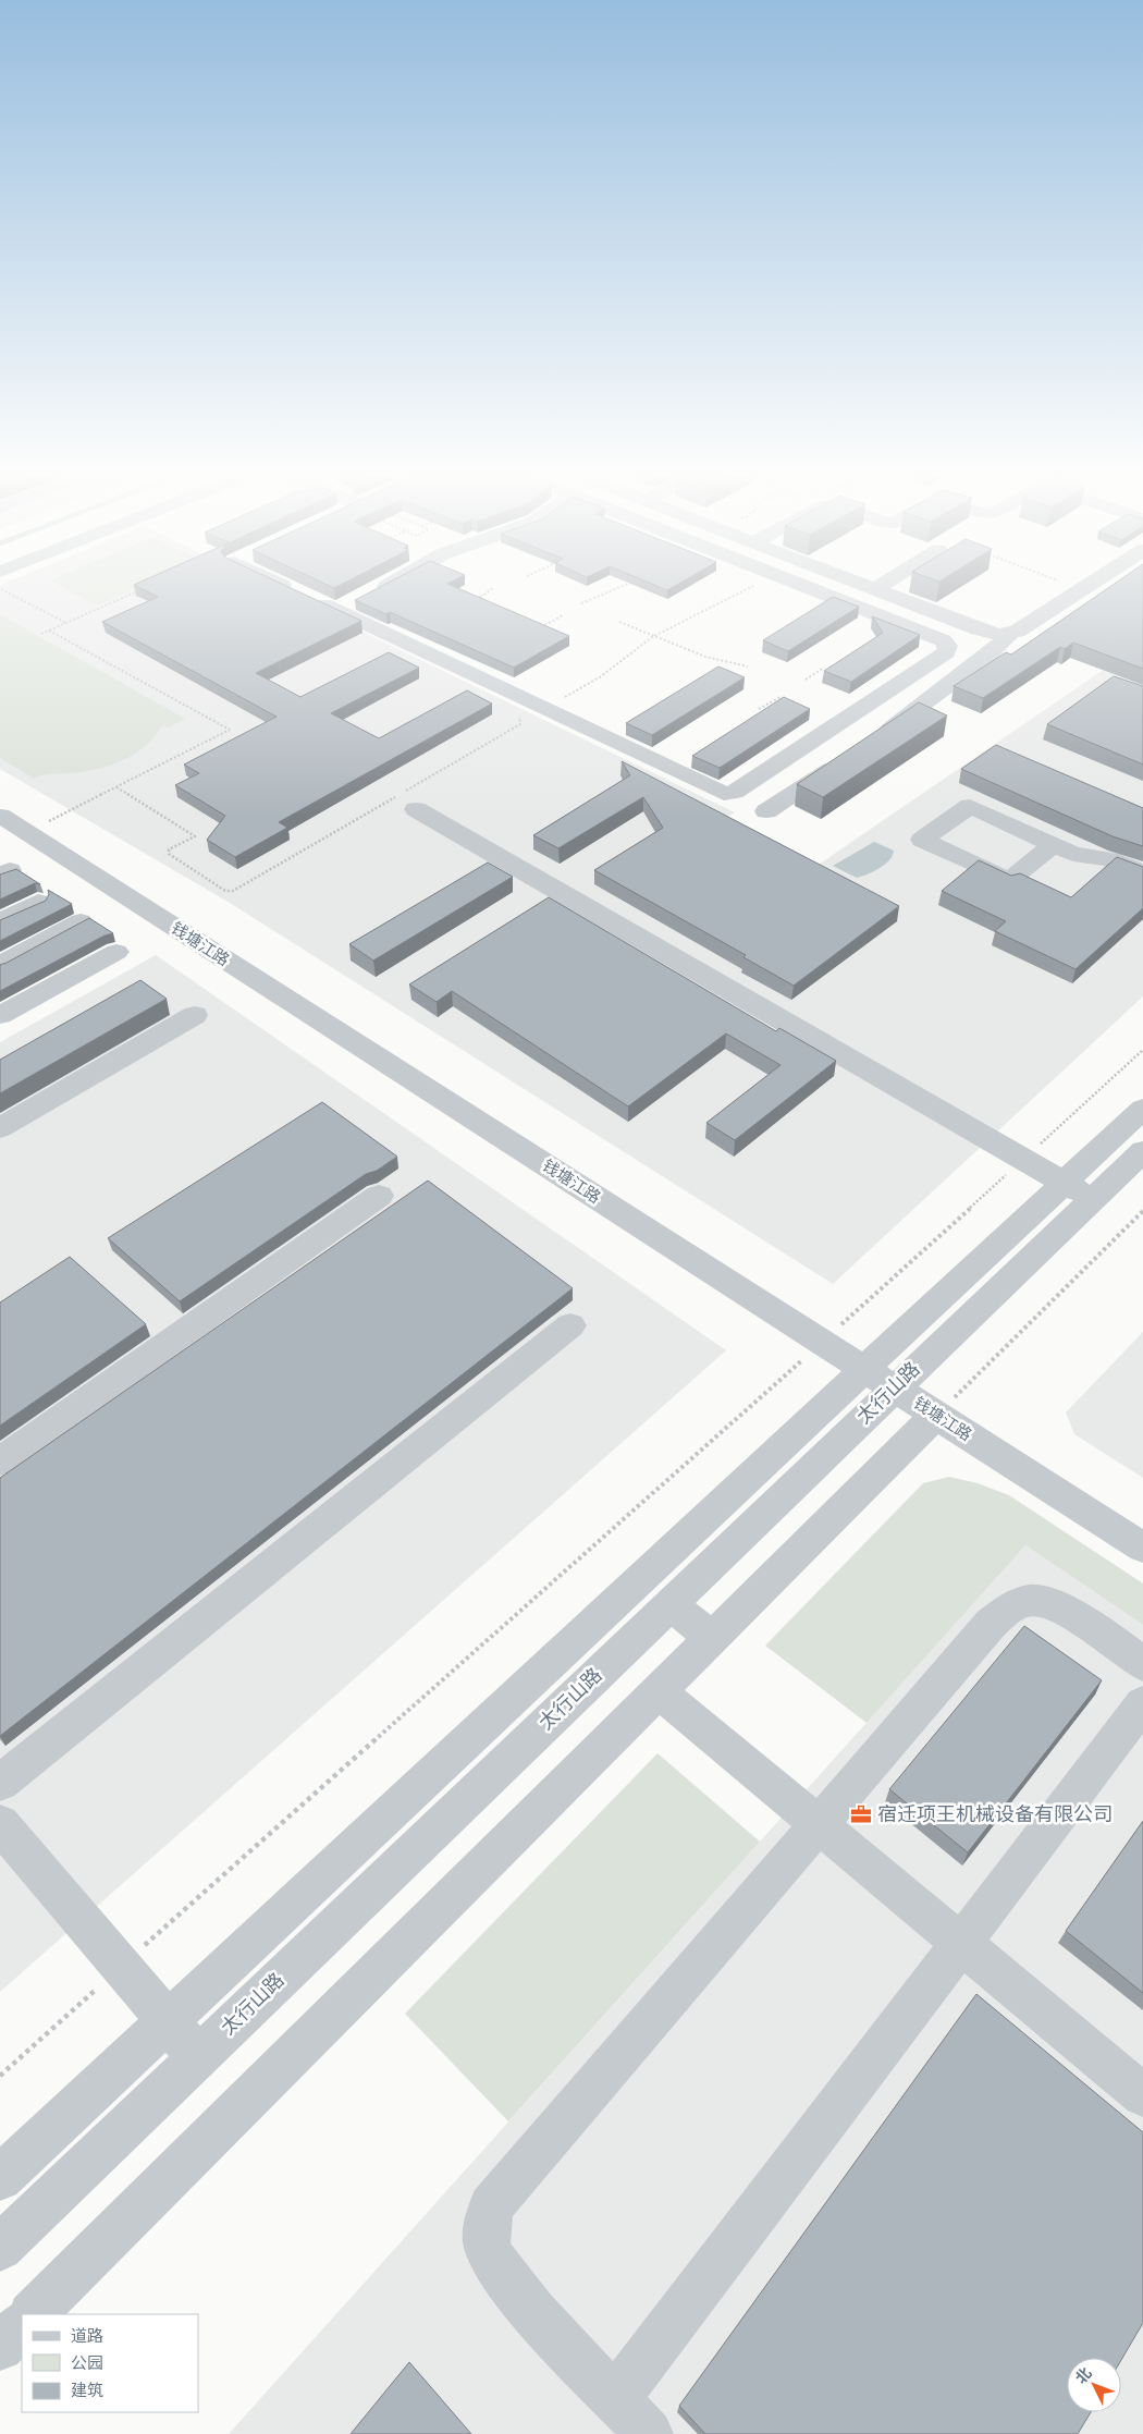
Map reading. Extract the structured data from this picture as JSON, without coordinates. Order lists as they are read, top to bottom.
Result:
{
  "streets": {
    "street": ["钱塘江路", "太行山路"]
  },
  "crossings": [
    ["钱塘江路", "太行山路"]
  ],
  "places": {
    "office": ["宿迁项王机械设备有限公司"]
  },
  "legend": ["道路", "公园", "建筑"],
  "north": "top left"
}
